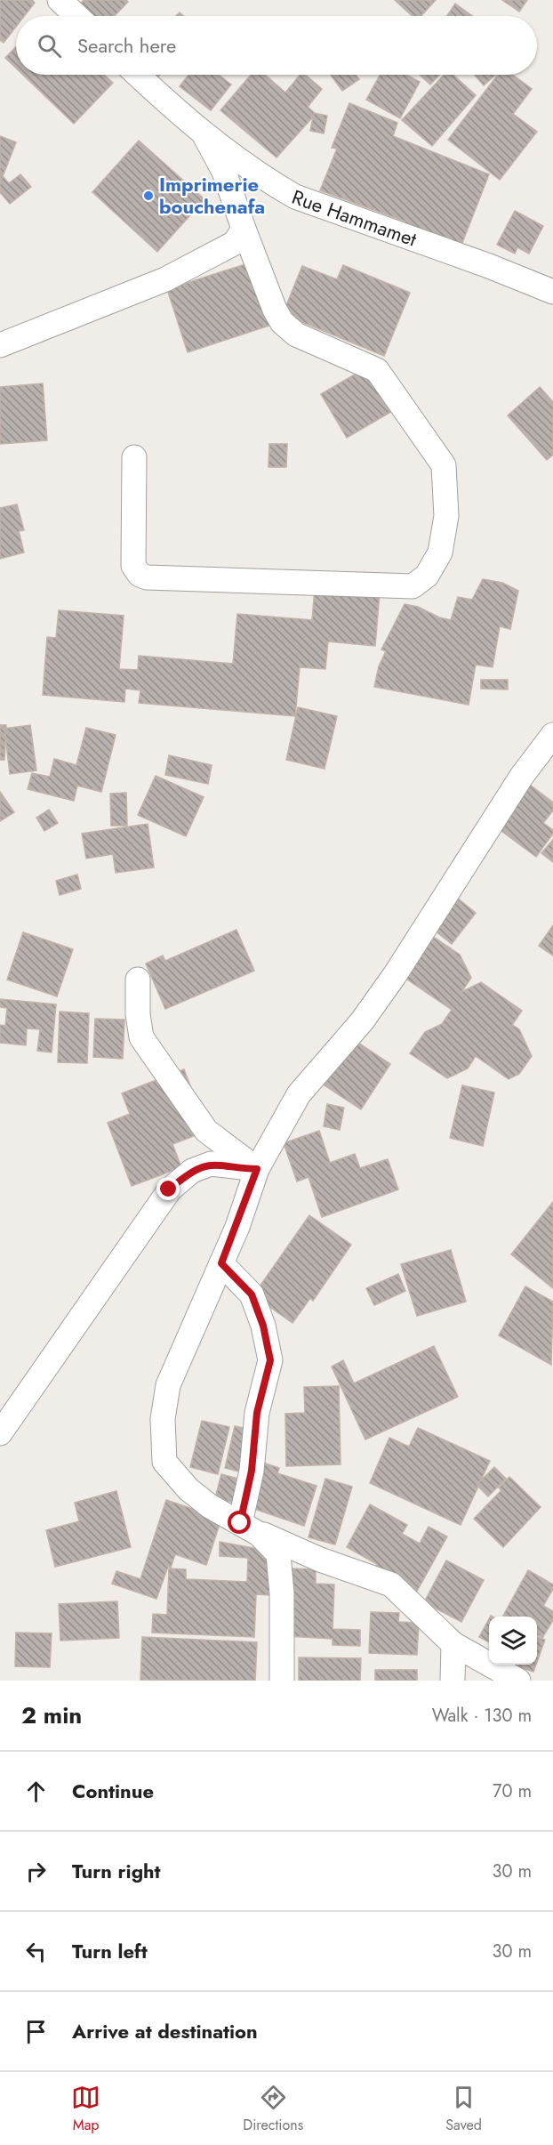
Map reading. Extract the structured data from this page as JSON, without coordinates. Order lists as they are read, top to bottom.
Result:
{
  "streets": {
    "street": ["Rue Hammamet"]
  },
  "places": ["Imprimerie bouchenafa"],
  "page": {
    "search": "Search here",
    "heading": ["2 min", "Walk · 130 m"],
    "list": [
      ["Continue", "70 m"],
      ["Turn right", "30 m"],
      ["Turn left", "30 m"],
      "Arrive at destination"
    ],
    "nav": ["Map", "Directions", "Saved"]
  }
}
